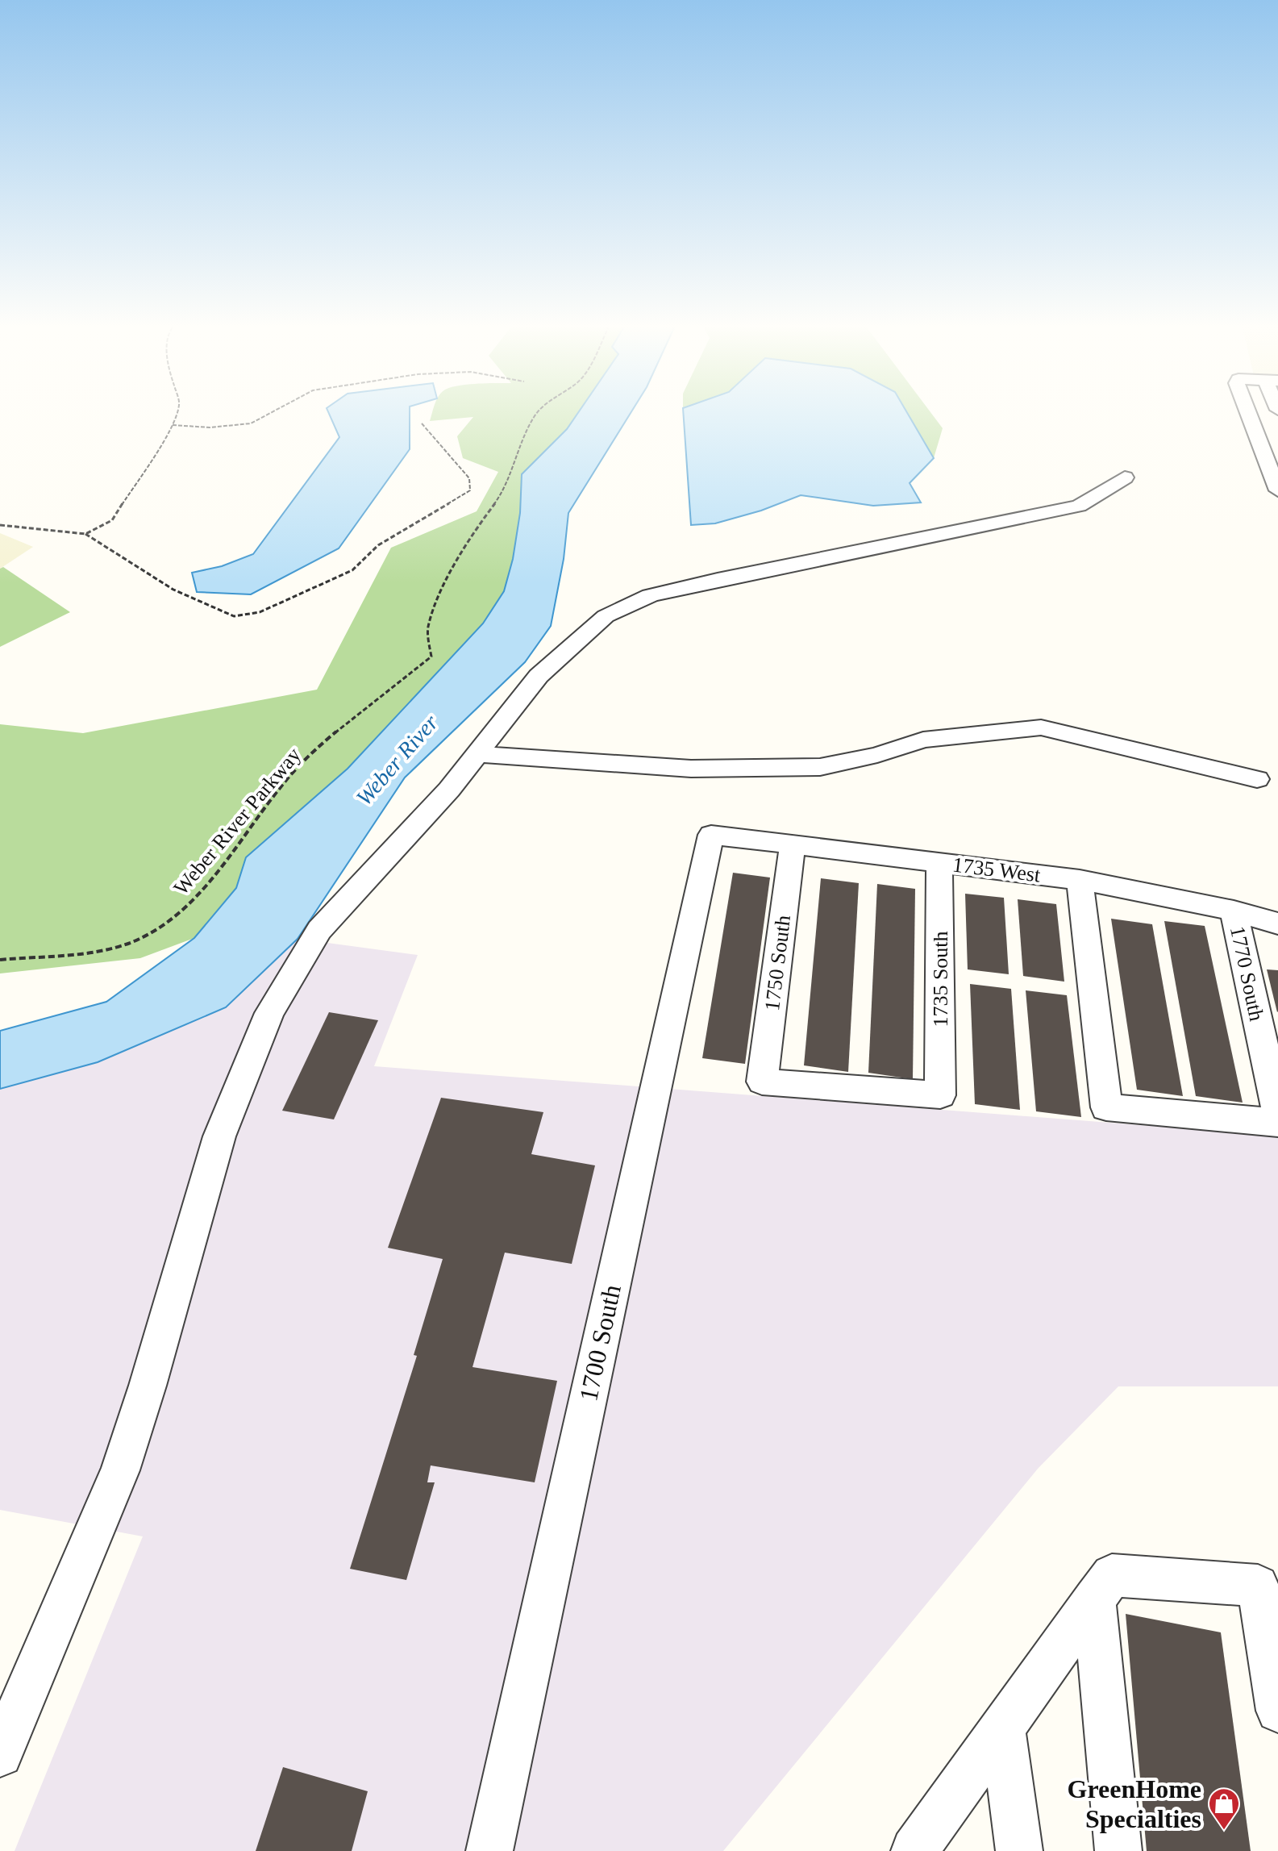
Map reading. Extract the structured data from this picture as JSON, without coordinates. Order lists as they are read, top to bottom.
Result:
{
  "streets": {
    "street": [
      "1735 West",
      "1750 South",
      "1770 South",
      "1735 South",
      "1700 South"
    ],
    "path": ["Weber River Parkway"]
  },
  "crossings": [
    ["1735 West", "1750 South"],
    ["1735 West", "1770 South"],
    ["1735 West", "1735 South"],
    ["1735 West", "1700 South"],
    ["1750 South", "1735 South"]
  ],
  "water": ["Weber River"],
  "places": {
    "shop": ["GreenHome Specialties"]
  }
}
